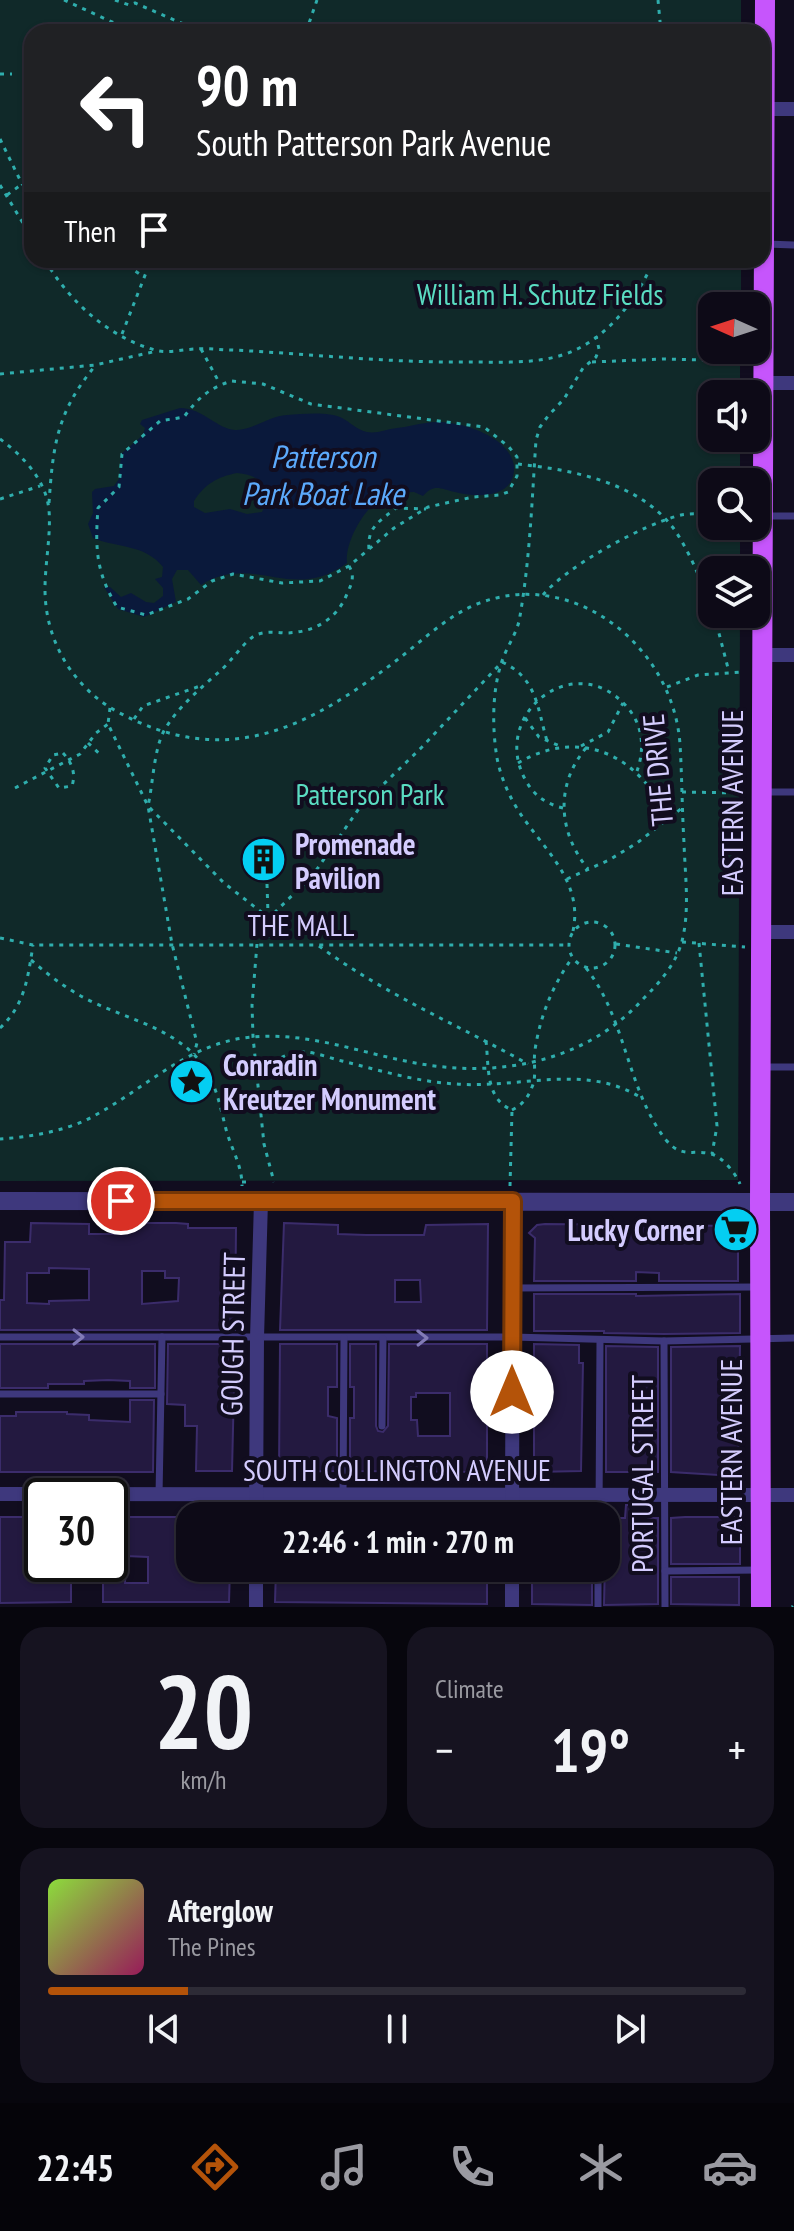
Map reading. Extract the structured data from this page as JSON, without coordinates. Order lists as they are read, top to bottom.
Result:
{
  "streets": {
    "main road": ["EASTERN AVENUE"],
    "street": ["GOUGH STREET", "SOUTH COLLINGTON AVENUE"],
    "lane": ["PORTUGAL STREET"],
    "path": ["THE DRIVE", "THE MALL"]
  },
  "crossings": [
    ["EASTERN AVENUE", "SOUTH COLLINGTON AVENUE"],
    ["GOUGH STREET", "SOUTH COLLINGTON AVENUE"],
    ["SOUTH COLLINGTON AVENUE", "PORTUGAL STREET"]
  ],
  "water": ["Patterson Park Boat Lake"],
  "parks": ["William H. Schutz Fields", "Patterson Park"],
  "places": {
    "building": ["Promenade Pavilion"],
    "place": ["Conradin Kreutzer Monument"],
    "supermarket": ["Lucky Corner"]
  },
  "north": "left",
  "page": {
    "turn": ["90 m", "South Patterson Park Avenue"],
    "then": "Then",
    "limit": "30",
    "trip": "22:46 · 1 min · 270 m",
    "tile": [
      ["20", "km/h"],
      "Climate"
    ],
    "heat": ["−", "19°", "+"],
    "song": ["Afterglow", "The Pines"],
    "tabs": "22:45"
  }
}
